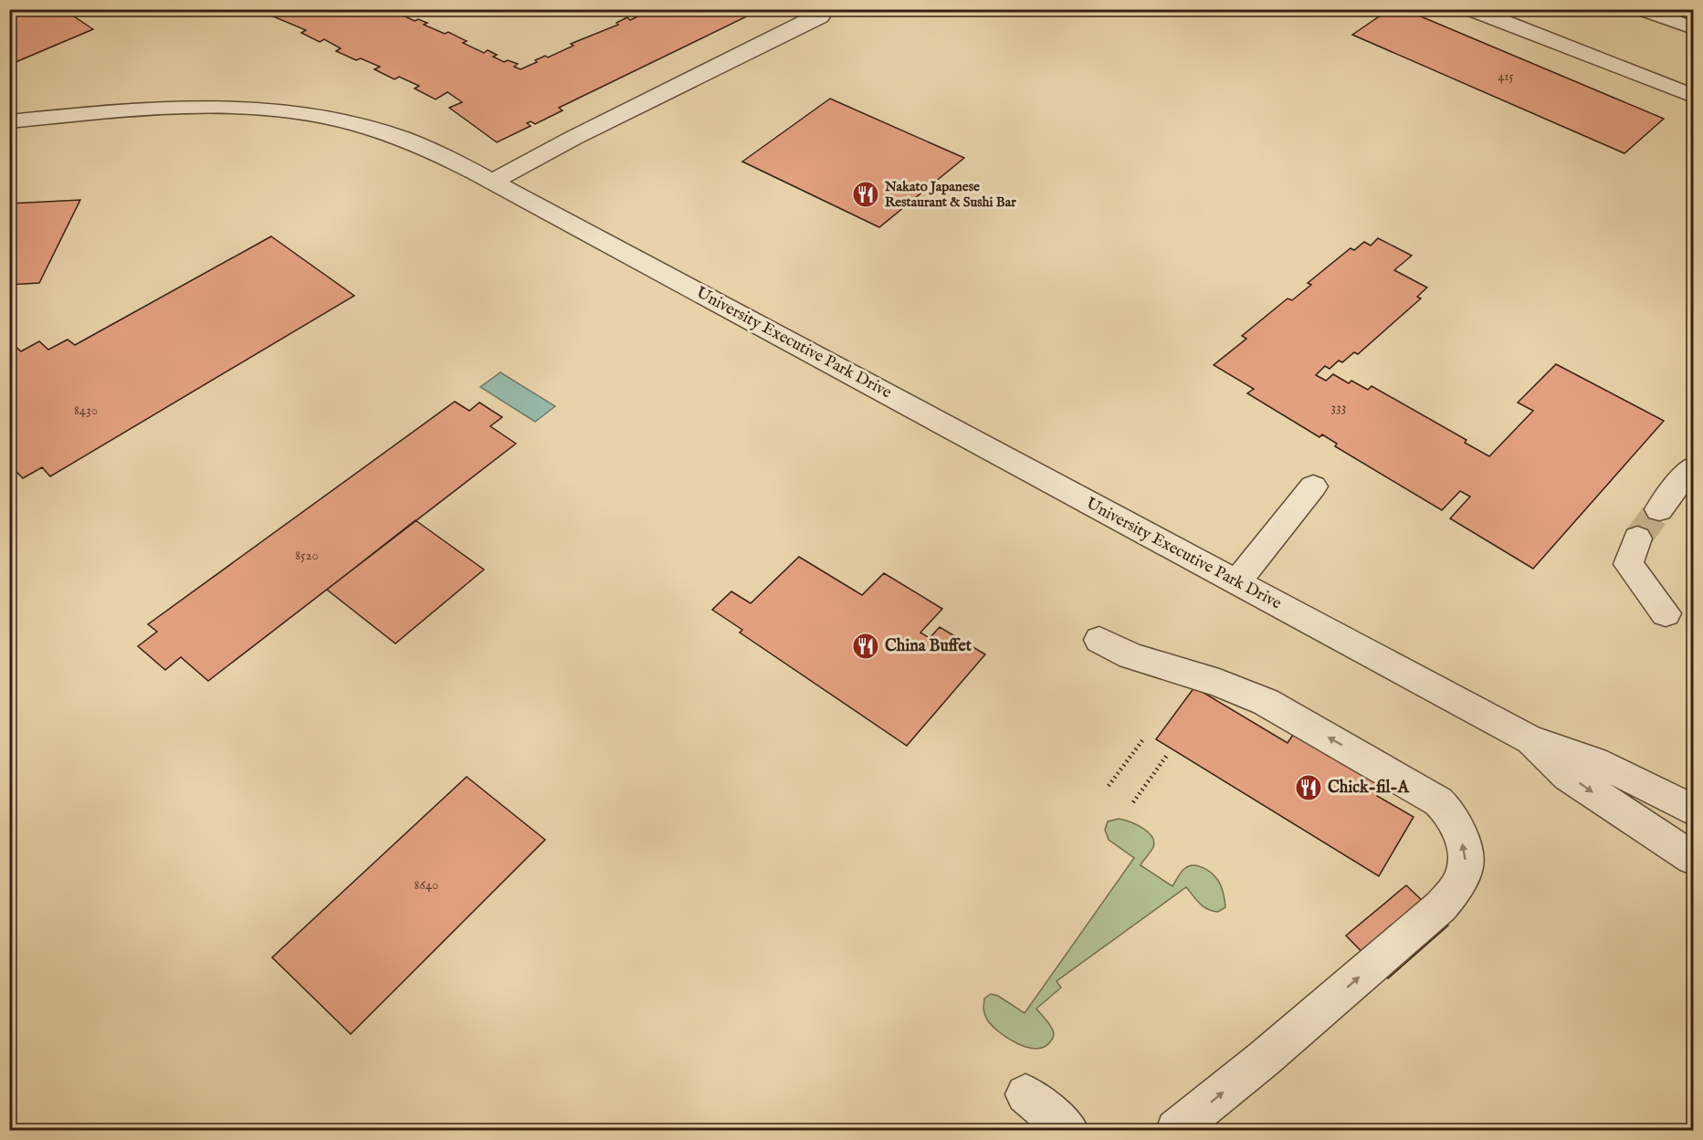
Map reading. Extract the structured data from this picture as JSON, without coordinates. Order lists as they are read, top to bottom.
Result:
{
  "streets": {
    "street": ["University Executive Park Drive"]
  },
  "places": {
    "restaurant": ["Nakato Japanese Restaurant & Sushi Bar", "China Buffet", "Chick-fil-A"]
  },
  "house_numbers": [
    "415",
    "333",
    "8430",
    "8520",
    "8640"
  ]
}
